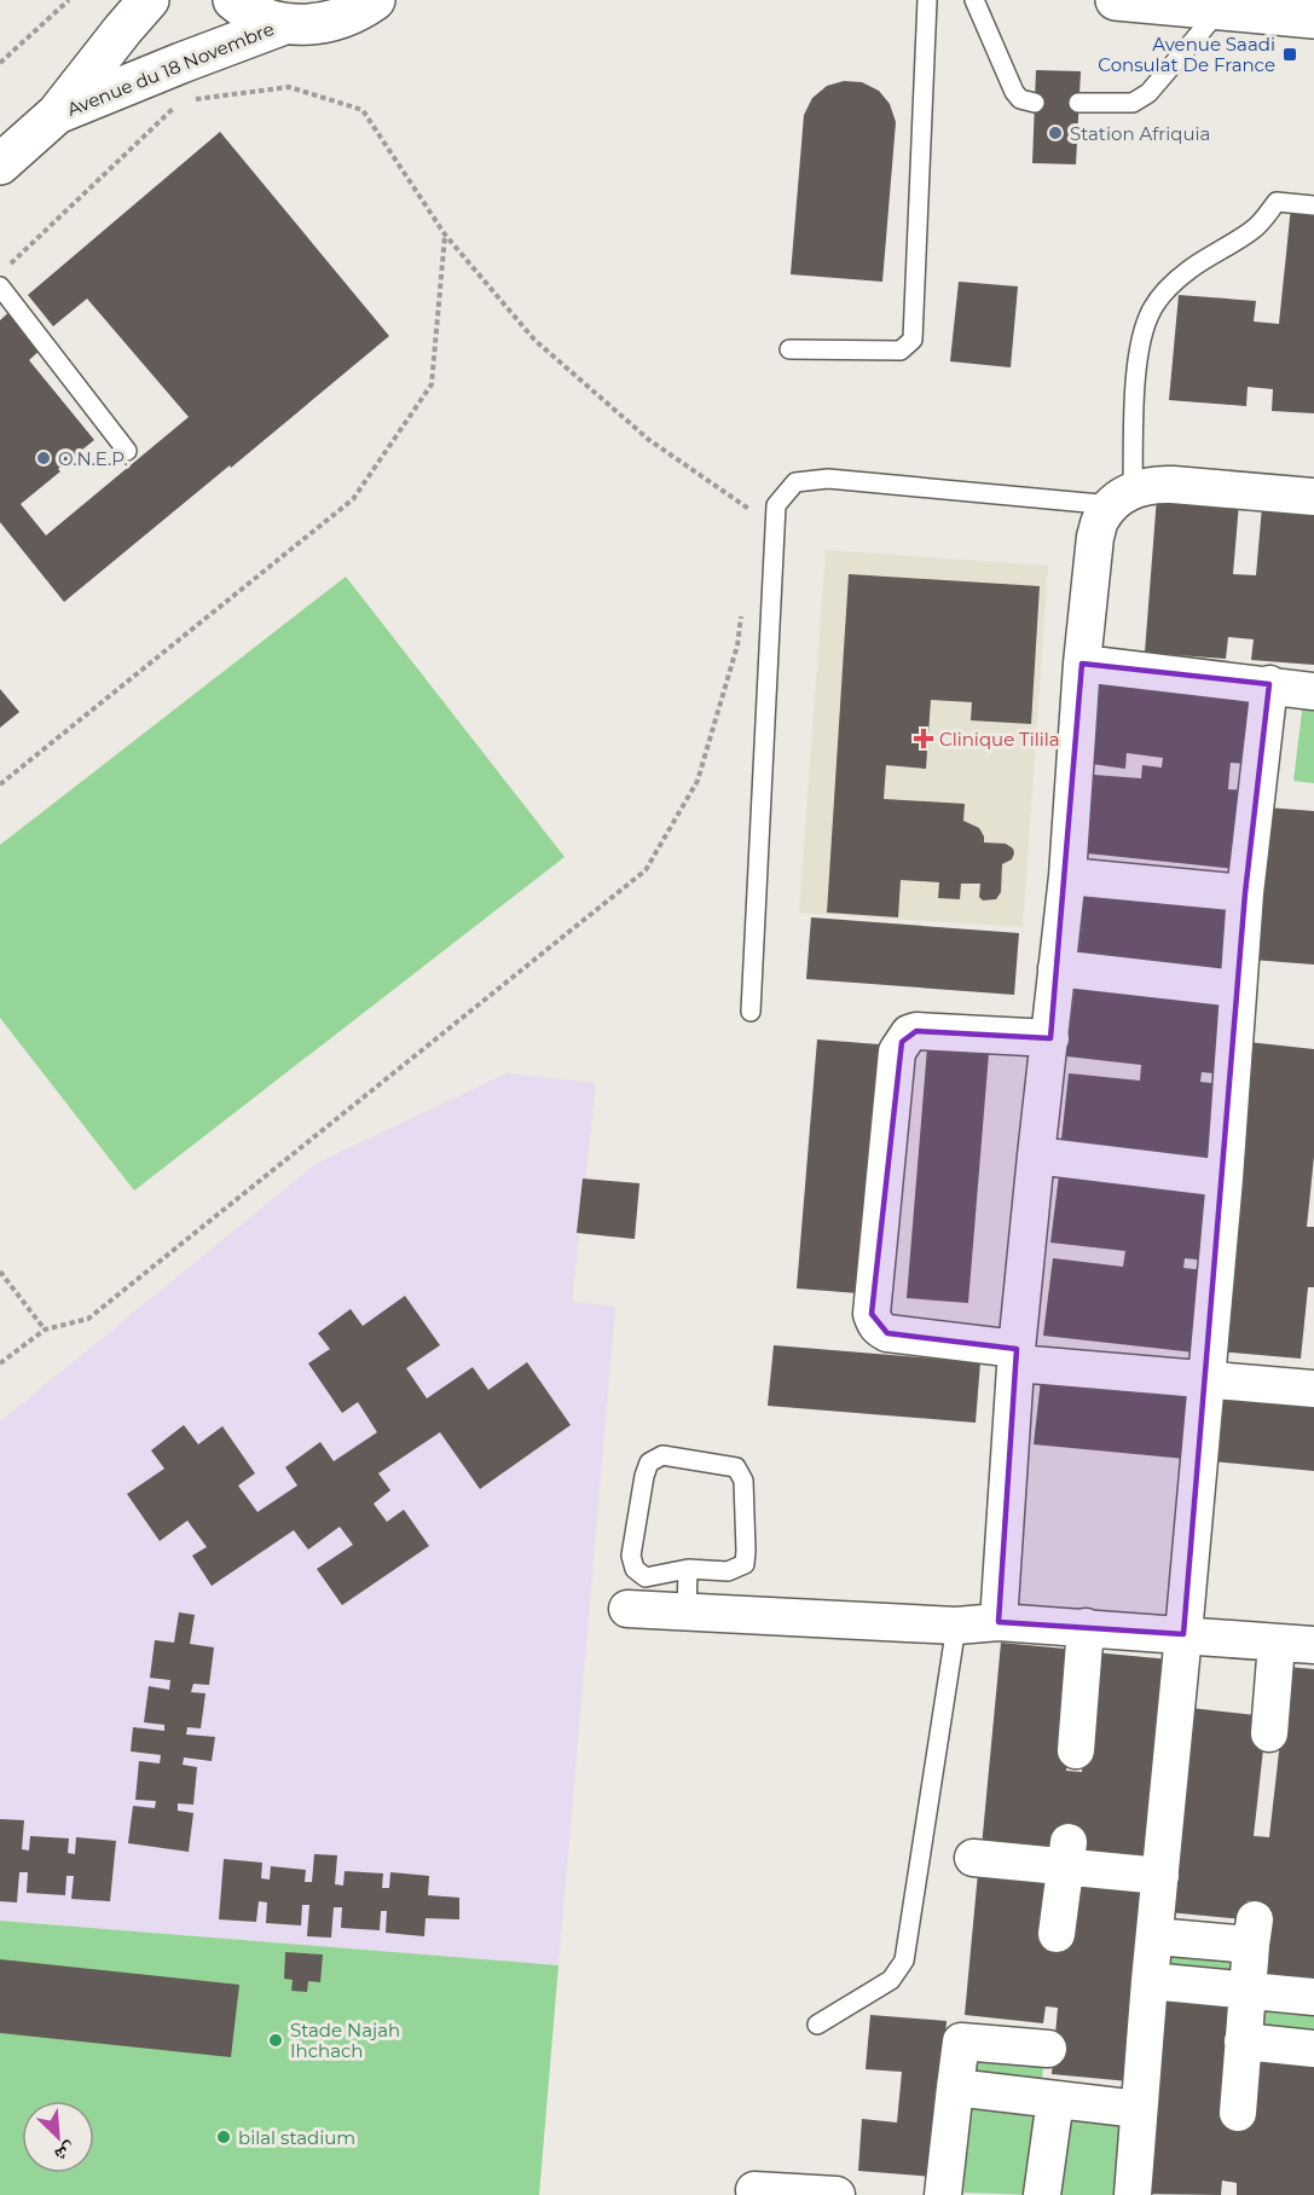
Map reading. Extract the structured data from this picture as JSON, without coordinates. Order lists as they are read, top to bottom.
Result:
{
  "streets": {
    "street": ["Avenue du 18 Novembre"]
  },
  "places": {
    "transit": ["Avenue Saadi Consulat De France"],
    "other": [
      "Station Afriquia",
      "O.N.E.P.",
      "Stade Najah Ihchach",
      "bilal stadium"
    ],
    "health": ["Clinique Tilila"]
  },
  "north": "bottom right"
}
